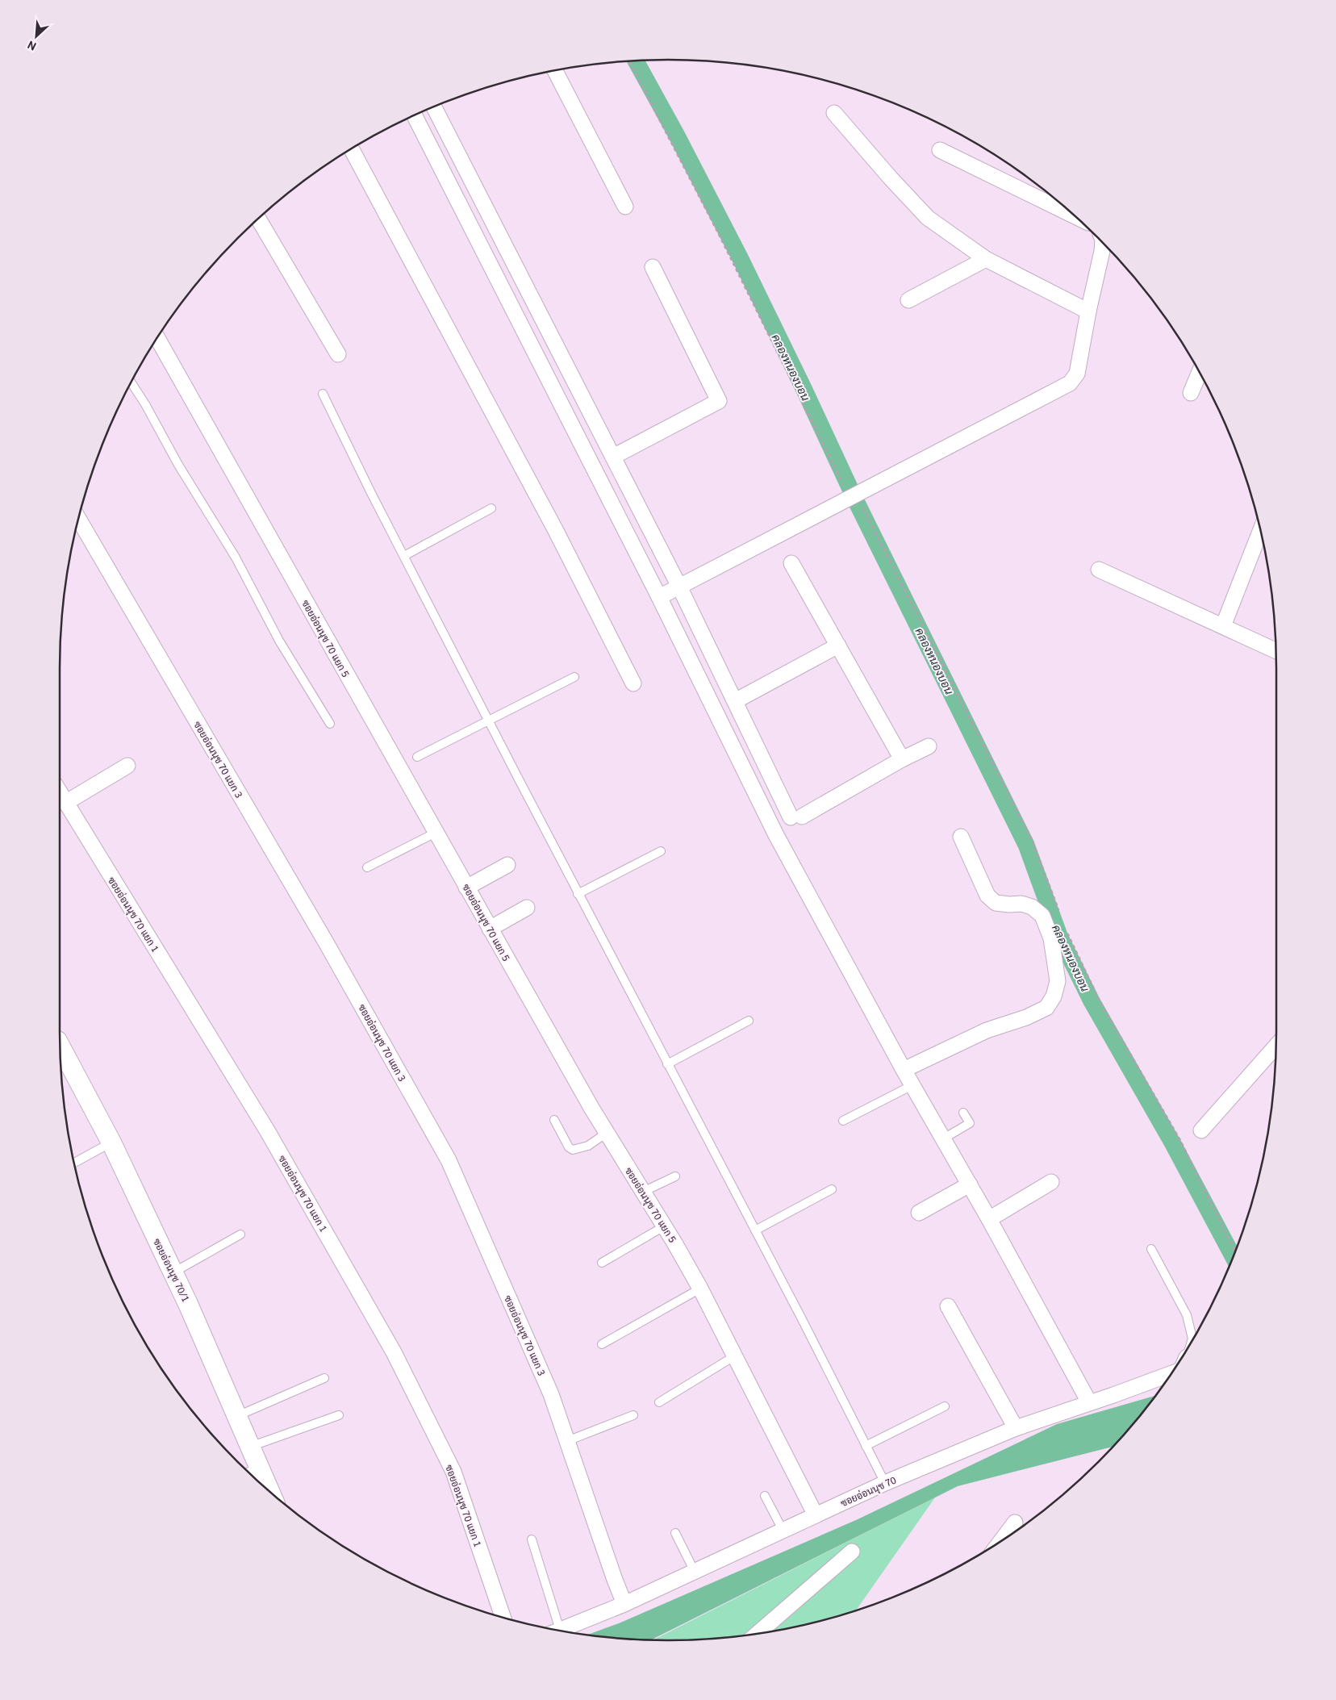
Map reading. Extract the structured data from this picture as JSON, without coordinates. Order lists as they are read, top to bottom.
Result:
{
  "streets": {
    "street": [
      "ซอยอ่อนนุช 70 แยก 5",
      "ซอยอ่อนนุช 70 แยก 3",
      "ซอยอ่อนนุช 70 แยก 1",
      "ซอยอ่อนนุช 70/1",
      "ซอยอ่อนนุช 70"
    ]
  },
  "crossings": [
    ["ซอยอ่อนนุช 70 แยก 5", "ซอยอ่อนนุช 70"],
    ["ซอยอ่อนนุช 70 แยก 3", "ซอยอ่อนนุช 70"]
  ],
  "water": ["คลองหนองบอน"],
  "north": "bottom left"
}
